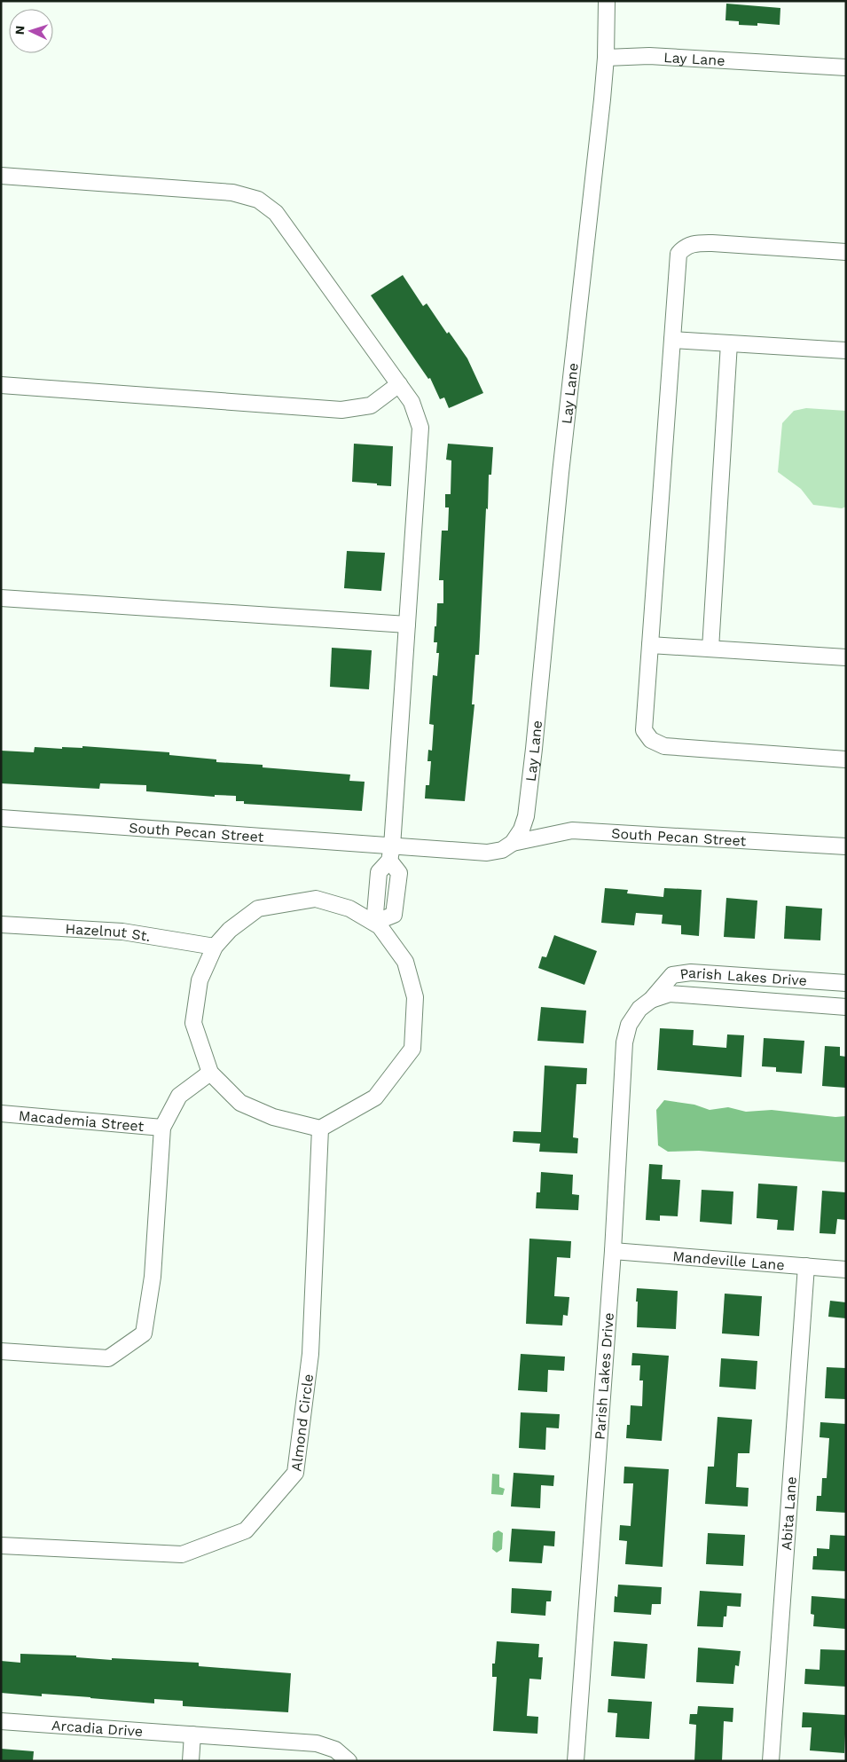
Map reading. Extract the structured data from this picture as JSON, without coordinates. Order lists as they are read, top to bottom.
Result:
{
  "streets": {
    "street": [
      "Lay Lane",
      "South Pecan Street",
      "Hazelnut St.",
      "Parish Lakes Drive",
      "Macademia Street",
      "Mandeville Lane",
      "Almond Circle",
      "Abita Lane",
      "Arcadia Drive"
    ]
  },
  "crossings": [
    ["Lay Lane", "South Pecan Street"],
    ["Parish Lakes Drive", "Mandeville Lane"],
    ["Mandeville Lane", "Abita Lane"]
  ],
  "north": "left"
}
